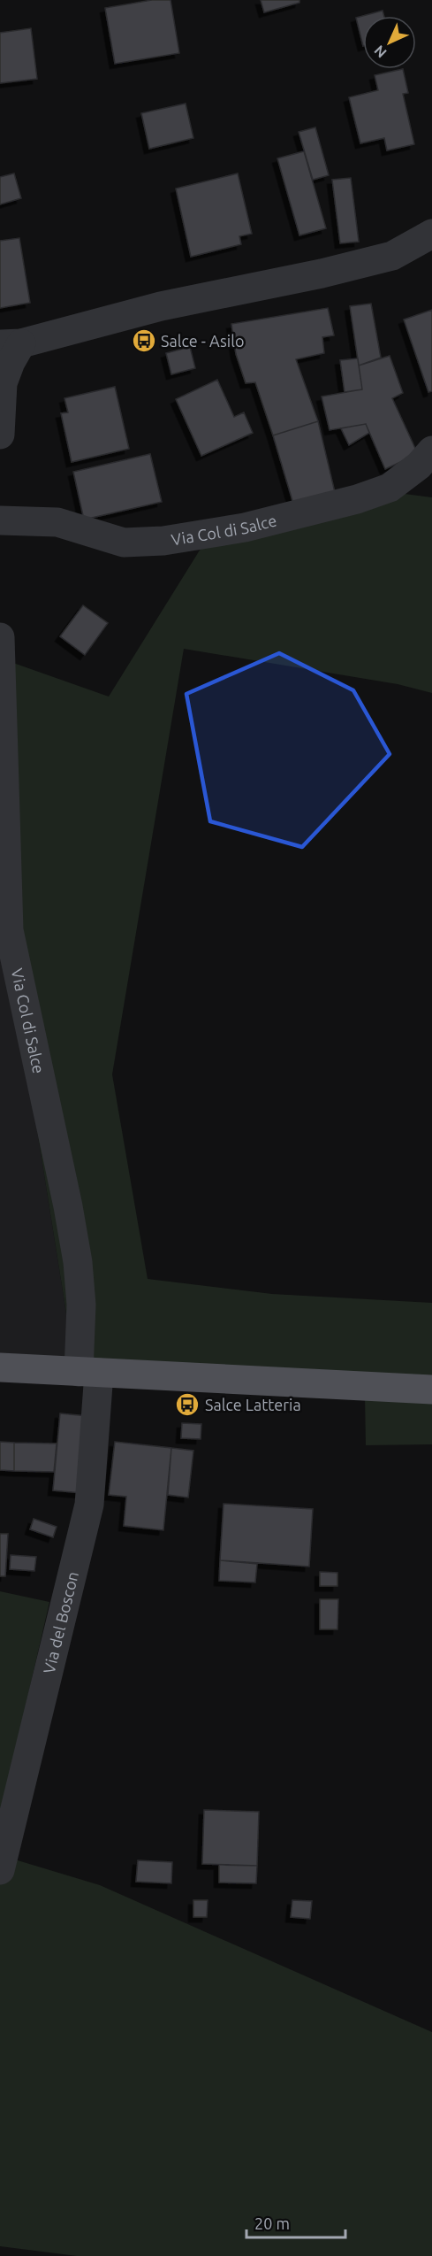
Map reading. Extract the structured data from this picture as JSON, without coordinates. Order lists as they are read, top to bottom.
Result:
{
  "streets": {
    "street": ["Via Col di Salce", "Via del Boscon"]
  },
  "crossings": [
    ["Via Col di Salce", "Via del Boscon"]
  ],
  "places": {
    "bus stop": ["Salce - Asilo", "Salce Latteria"]
  },
  "scale_bar": "20 m",
  "north": "bottom left"
}
